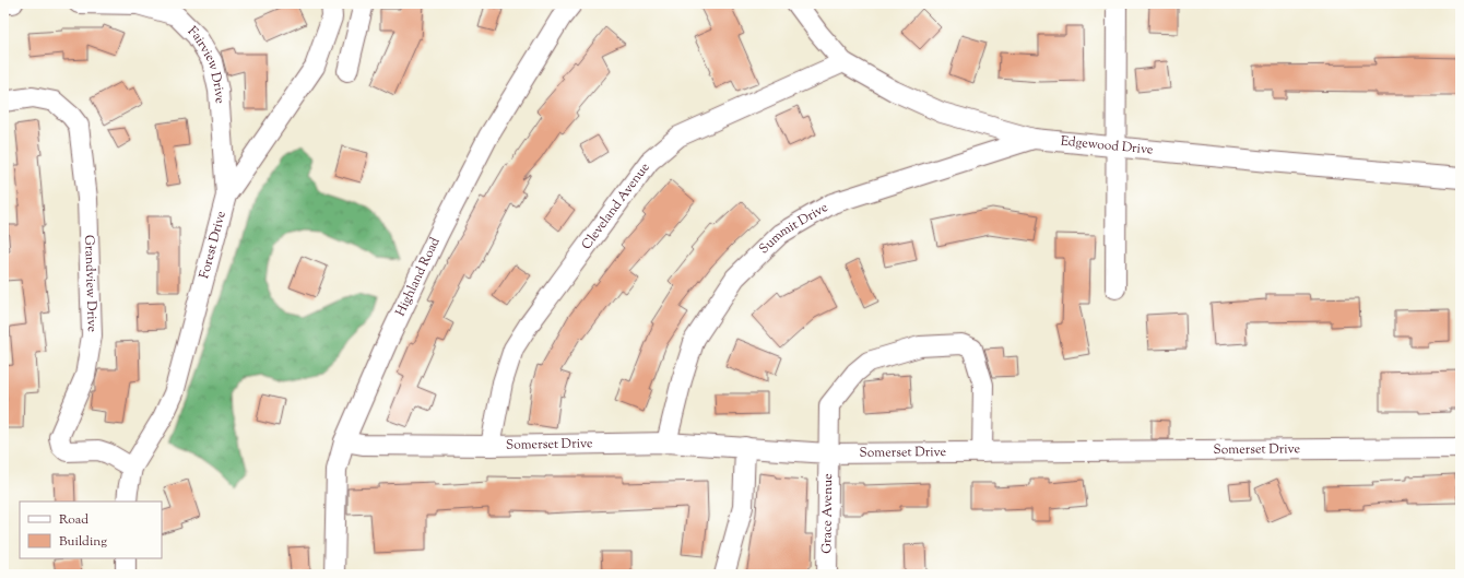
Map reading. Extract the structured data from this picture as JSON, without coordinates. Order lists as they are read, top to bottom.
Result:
{
  "streets": {
    "street": [
      "Fairview Drive",
      "Edgewood Drive",
      "Cleveland Avenue",
      "Summit Drive",
      "Forest Drive",
      "Highland Road",
      "Grandview Drive",
      "Somerset Drive",
      "Grace Avenue"
    ]
  },
  "crossings": [
    ["Fairview Drive", "Forest Drive"],
    ["Edgewood Drive", "Cleveland Avenue"],
    ["Edgewood Drive", "Summit Drive"],
    ["Cleveland Avenue", "Somerset Drive"],
    ["Summit Drive", "Somerset Drive"],
    ["Forest Drive", "Grandview Drive"],
    ["Highland Road", "Somerset Drive"],
    ["Somerset Drive", "Grace Avenue"]
  ],
  "legend": ["Road", "Building"]
}
